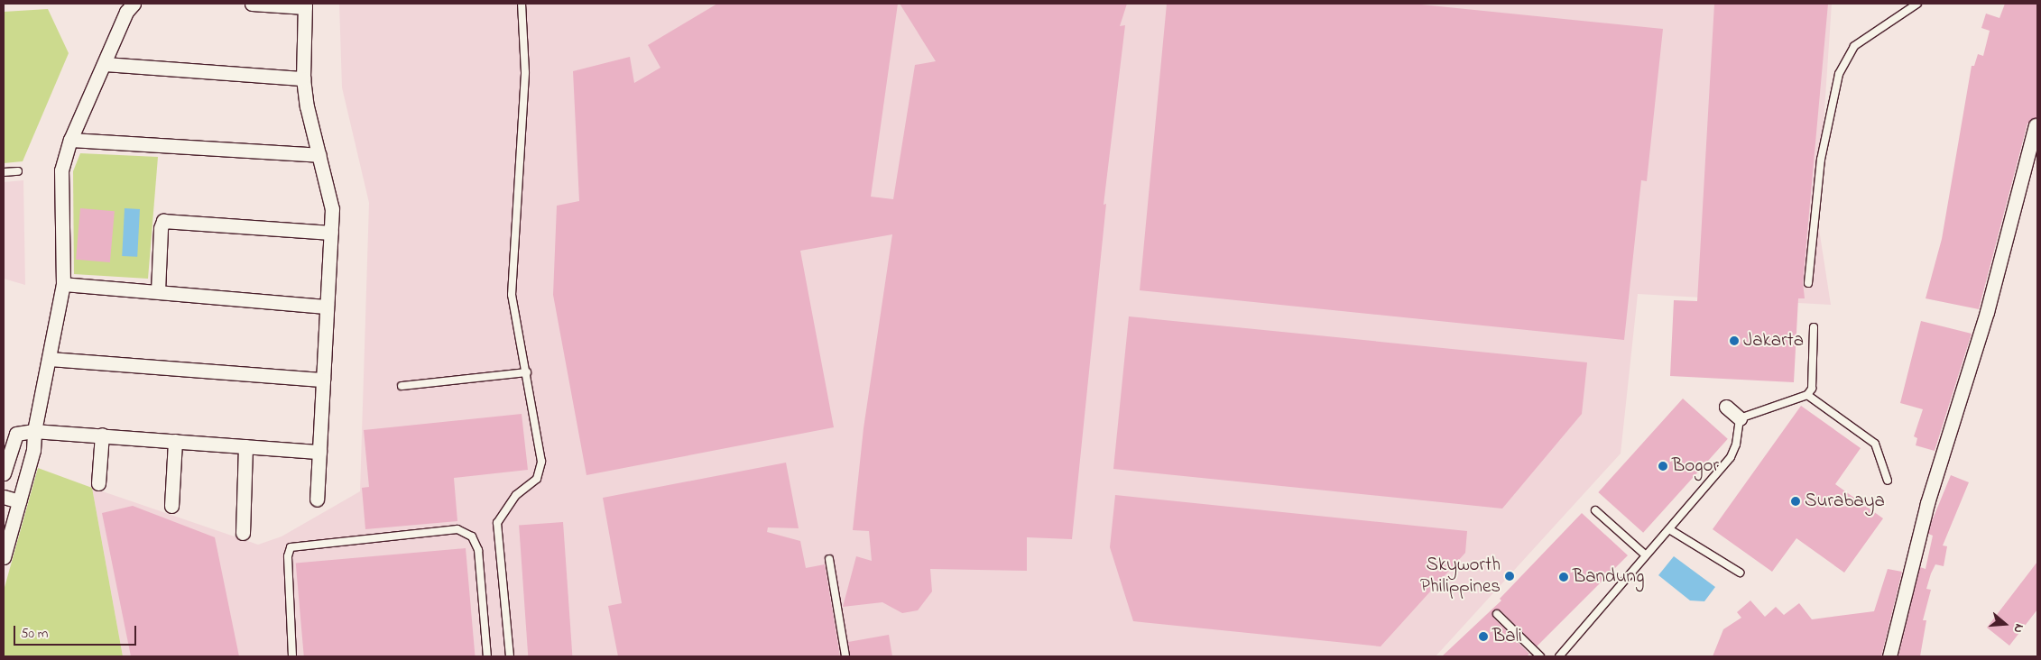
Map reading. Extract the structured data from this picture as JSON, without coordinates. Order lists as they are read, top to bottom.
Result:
{
  "places": [
    "Jakarta",
    "Bogor",
    "Surabaya",
    "Skyworth Philippines",
    "Bandung",
    "Bali"
  ],
  "scale_bar": "50 m",
  "north": "right"
}
